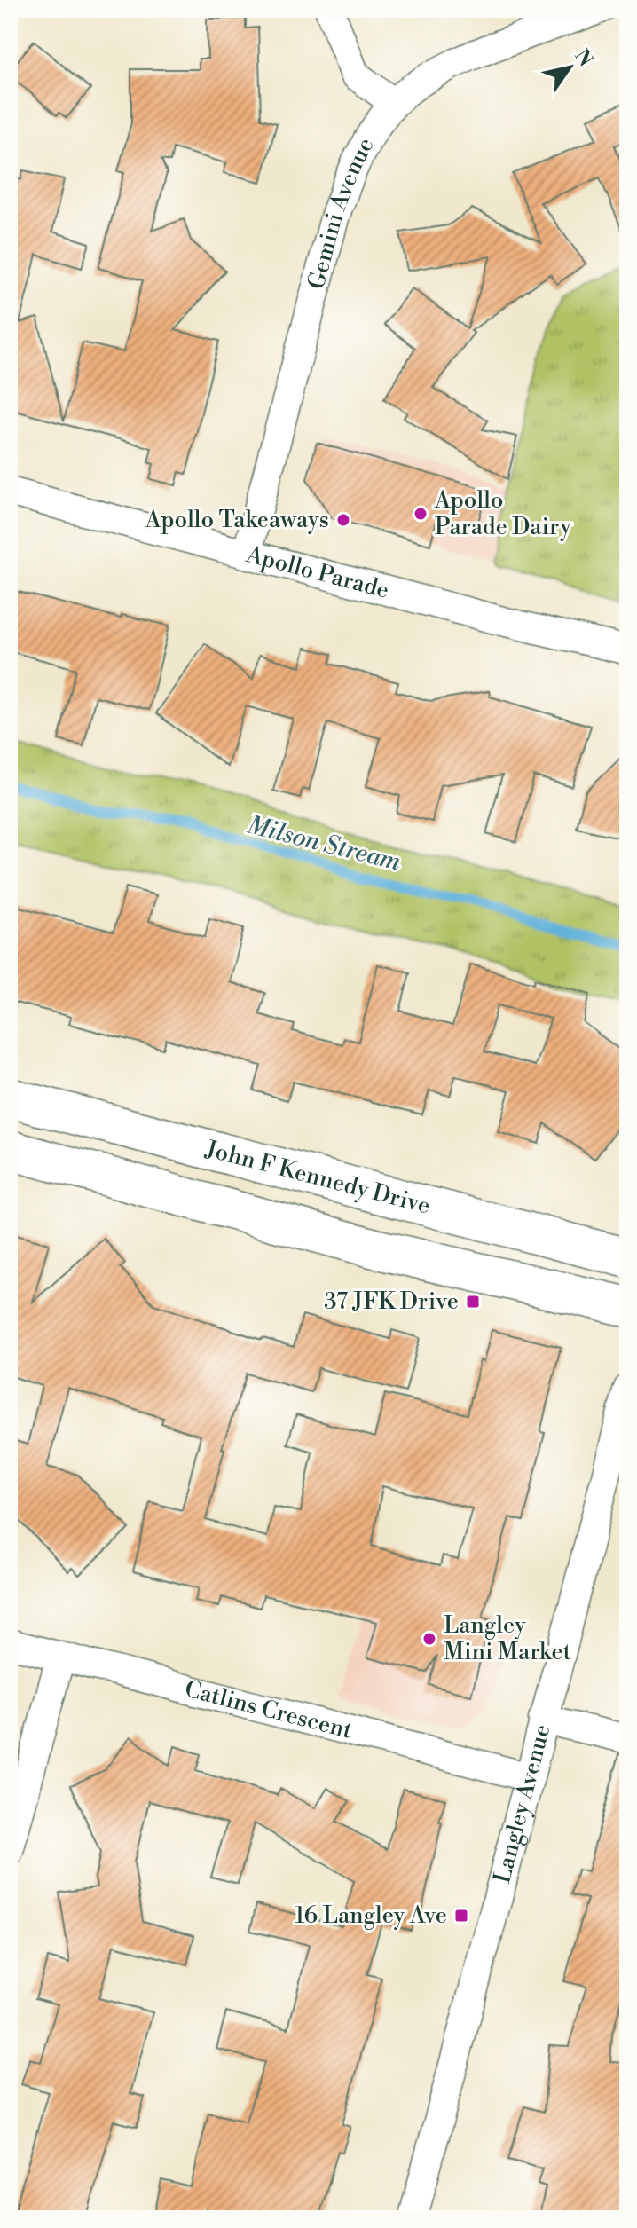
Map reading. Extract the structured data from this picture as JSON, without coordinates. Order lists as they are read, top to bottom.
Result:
{
  "streets": {
    "main road": ["John F Kennedy Drive"],
    "street": [
      "Gemini Avenue",
      "Apollo Parade",
      "Catlins Crescent",
      "Langley Avenue"
    ]
  },
  "crossings": [
    ["Gemini Avenue", "Apollo Parade"],
    ["Catlins Crescent", "Langley Avenue"]
  ],
  "water": ["Milson Stream"],
  "places": {
    "other": ["Apollo Parade Dairy", "Apollo Takeaways", "Langley Mini Market"],
    "transit": ["37 JFK Drive", "16 Langley Ave"]
  },
  "north": "top right"
}
